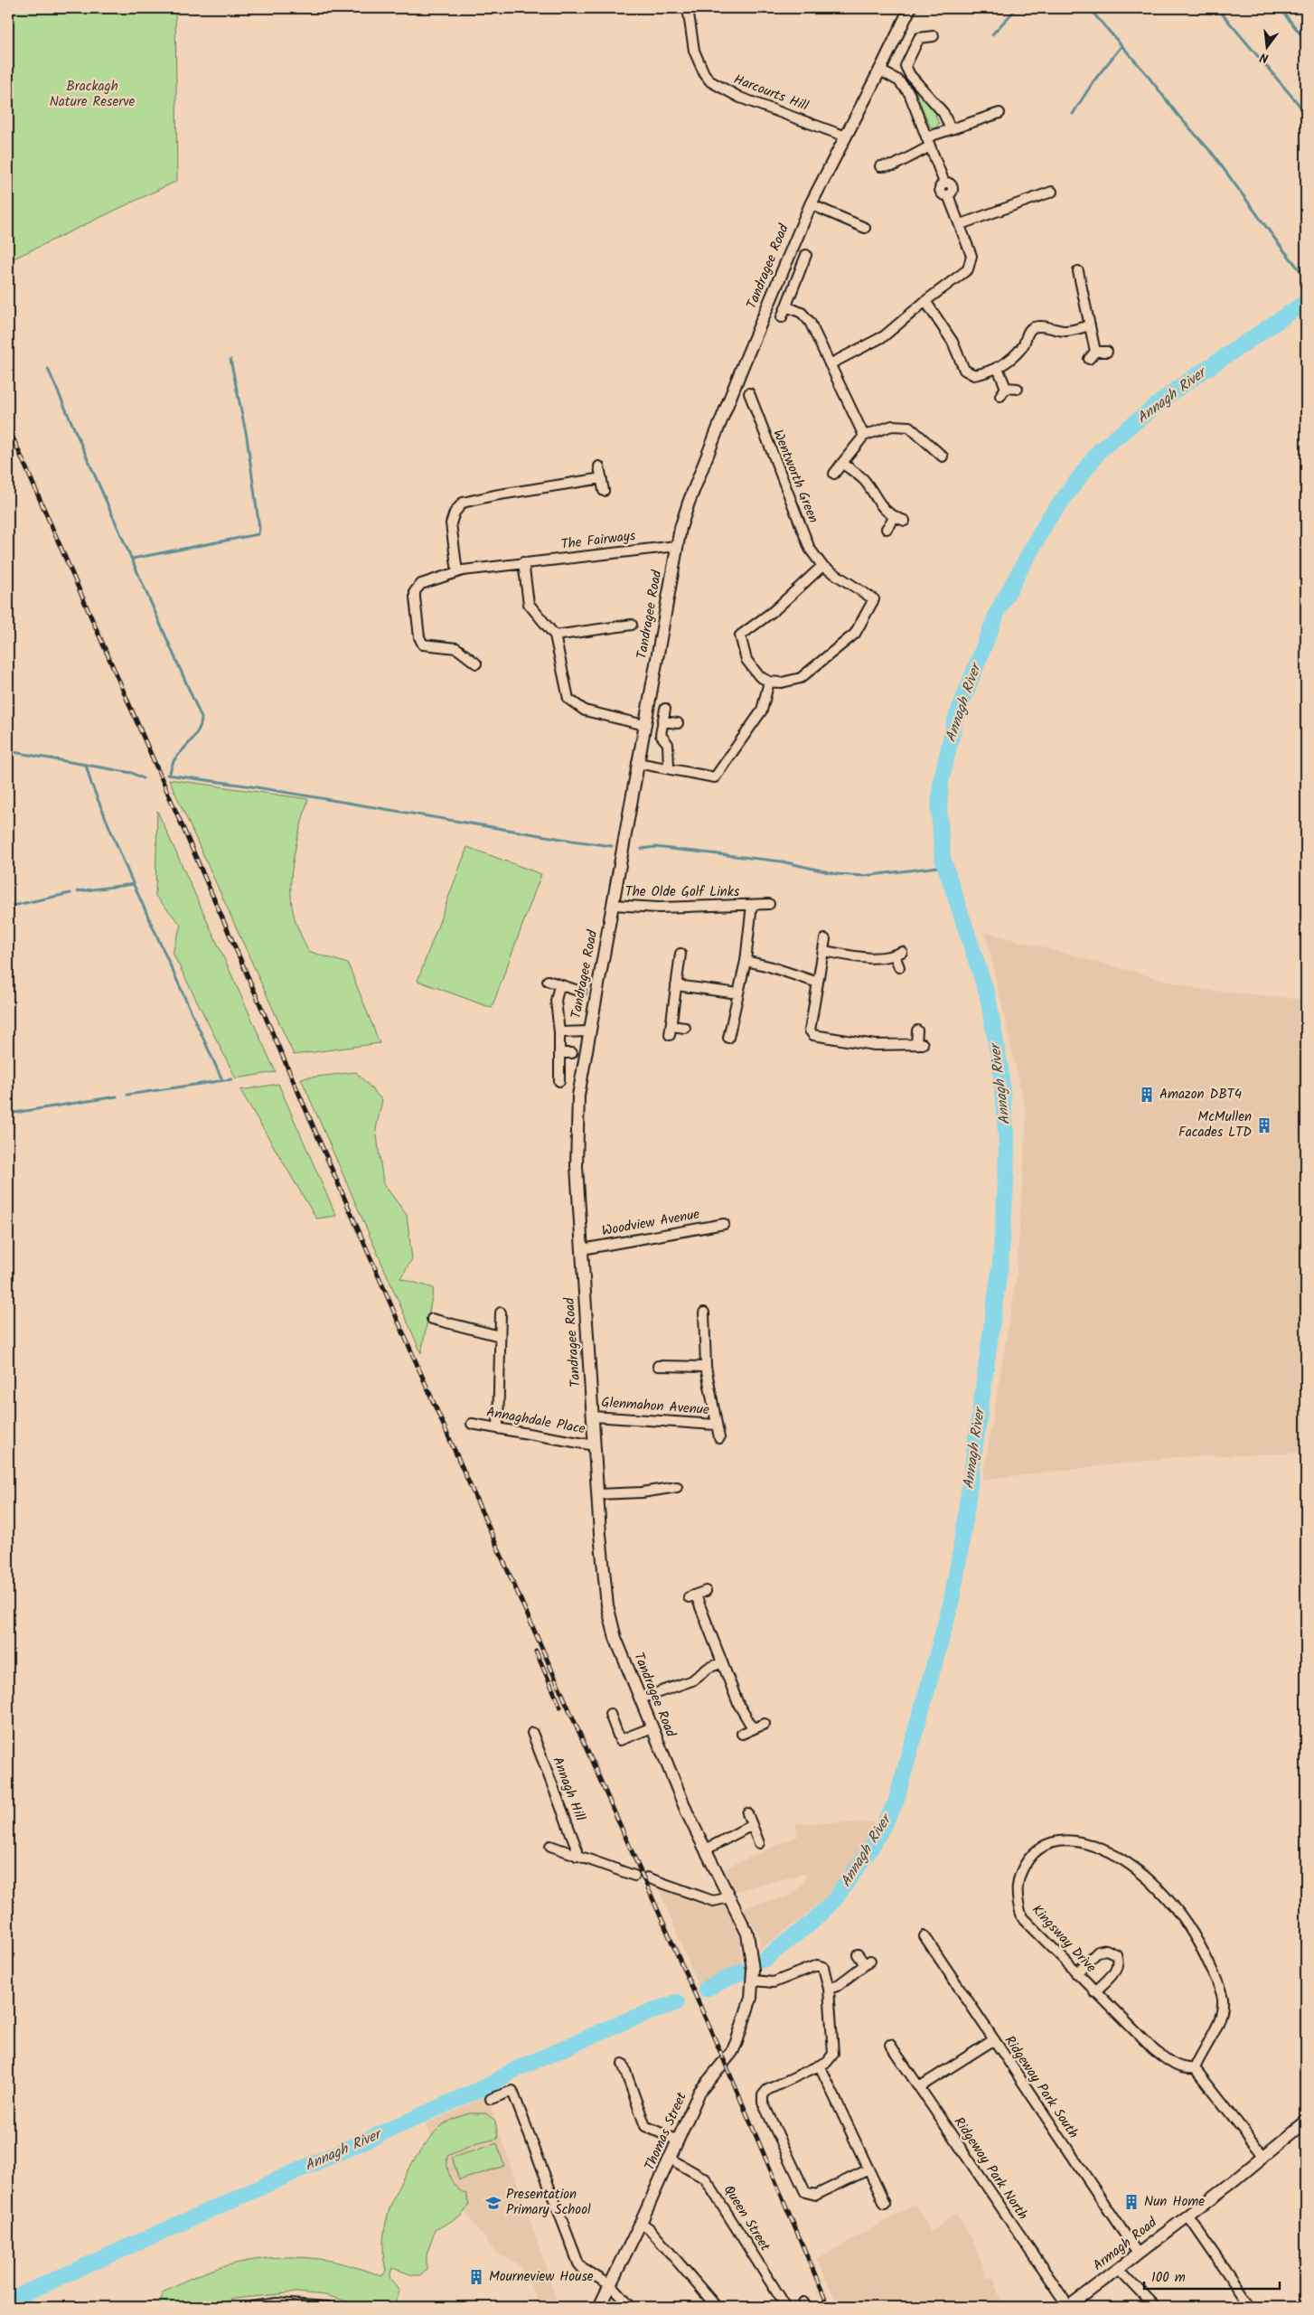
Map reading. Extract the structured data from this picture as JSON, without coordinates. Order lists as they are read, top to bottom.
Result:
{
  "streets": {
    "main road": ["Tandragee Road", "Thomas Street", "Armagh Road"],
    "street": [
      "Harcourts Hill",
      "Wentworth Green",
      "The Fairways",
      "The Olde Golf Links",
      "Woodview Avenue",
      "Glenmahon Avenue",
      "Annaghdale Place",
      "Annagh Hill",
      "Kingsway Drive",
      "Ridgeway Park South",
      "Ridgeway Park North",
      "Queen Street"
    ]
  },
  "crossings": [
    ["Harcourts Hill", "Tandragee Road"],
    ["Tandragee Road", "The Fairways"],
    ["Tandragee Road", "The Olde Golf Links"],
    ["Tandragee Road", "Woodview Avenue"],
    ["Tandragee Road", "Glenmahon Avenue"],
    ["Tandragee Road", "Annaghdale Place"],
    ["Tandragee Road", "Thomas Street"],
    ["Ridgeway Park South", "Armagh Road"],
    ["Thomas Street", "Queen Street"],
    ["Ridgeway Park North", "Armagh Road"]
  ],
  "water": ["Annagh River"],
  "parks": ["Brackagh Nature Reserve"],
  "places": {
    "building": [
      "Amazon DBT4",
      "McMullen Facades LTD",
      "Nun Home",
      "Mourneview House"
    ],
    "school or university": ["Presentation Primary School"]
  },
  "scale_bar": "100 m",
  "north": "bottom"
}
